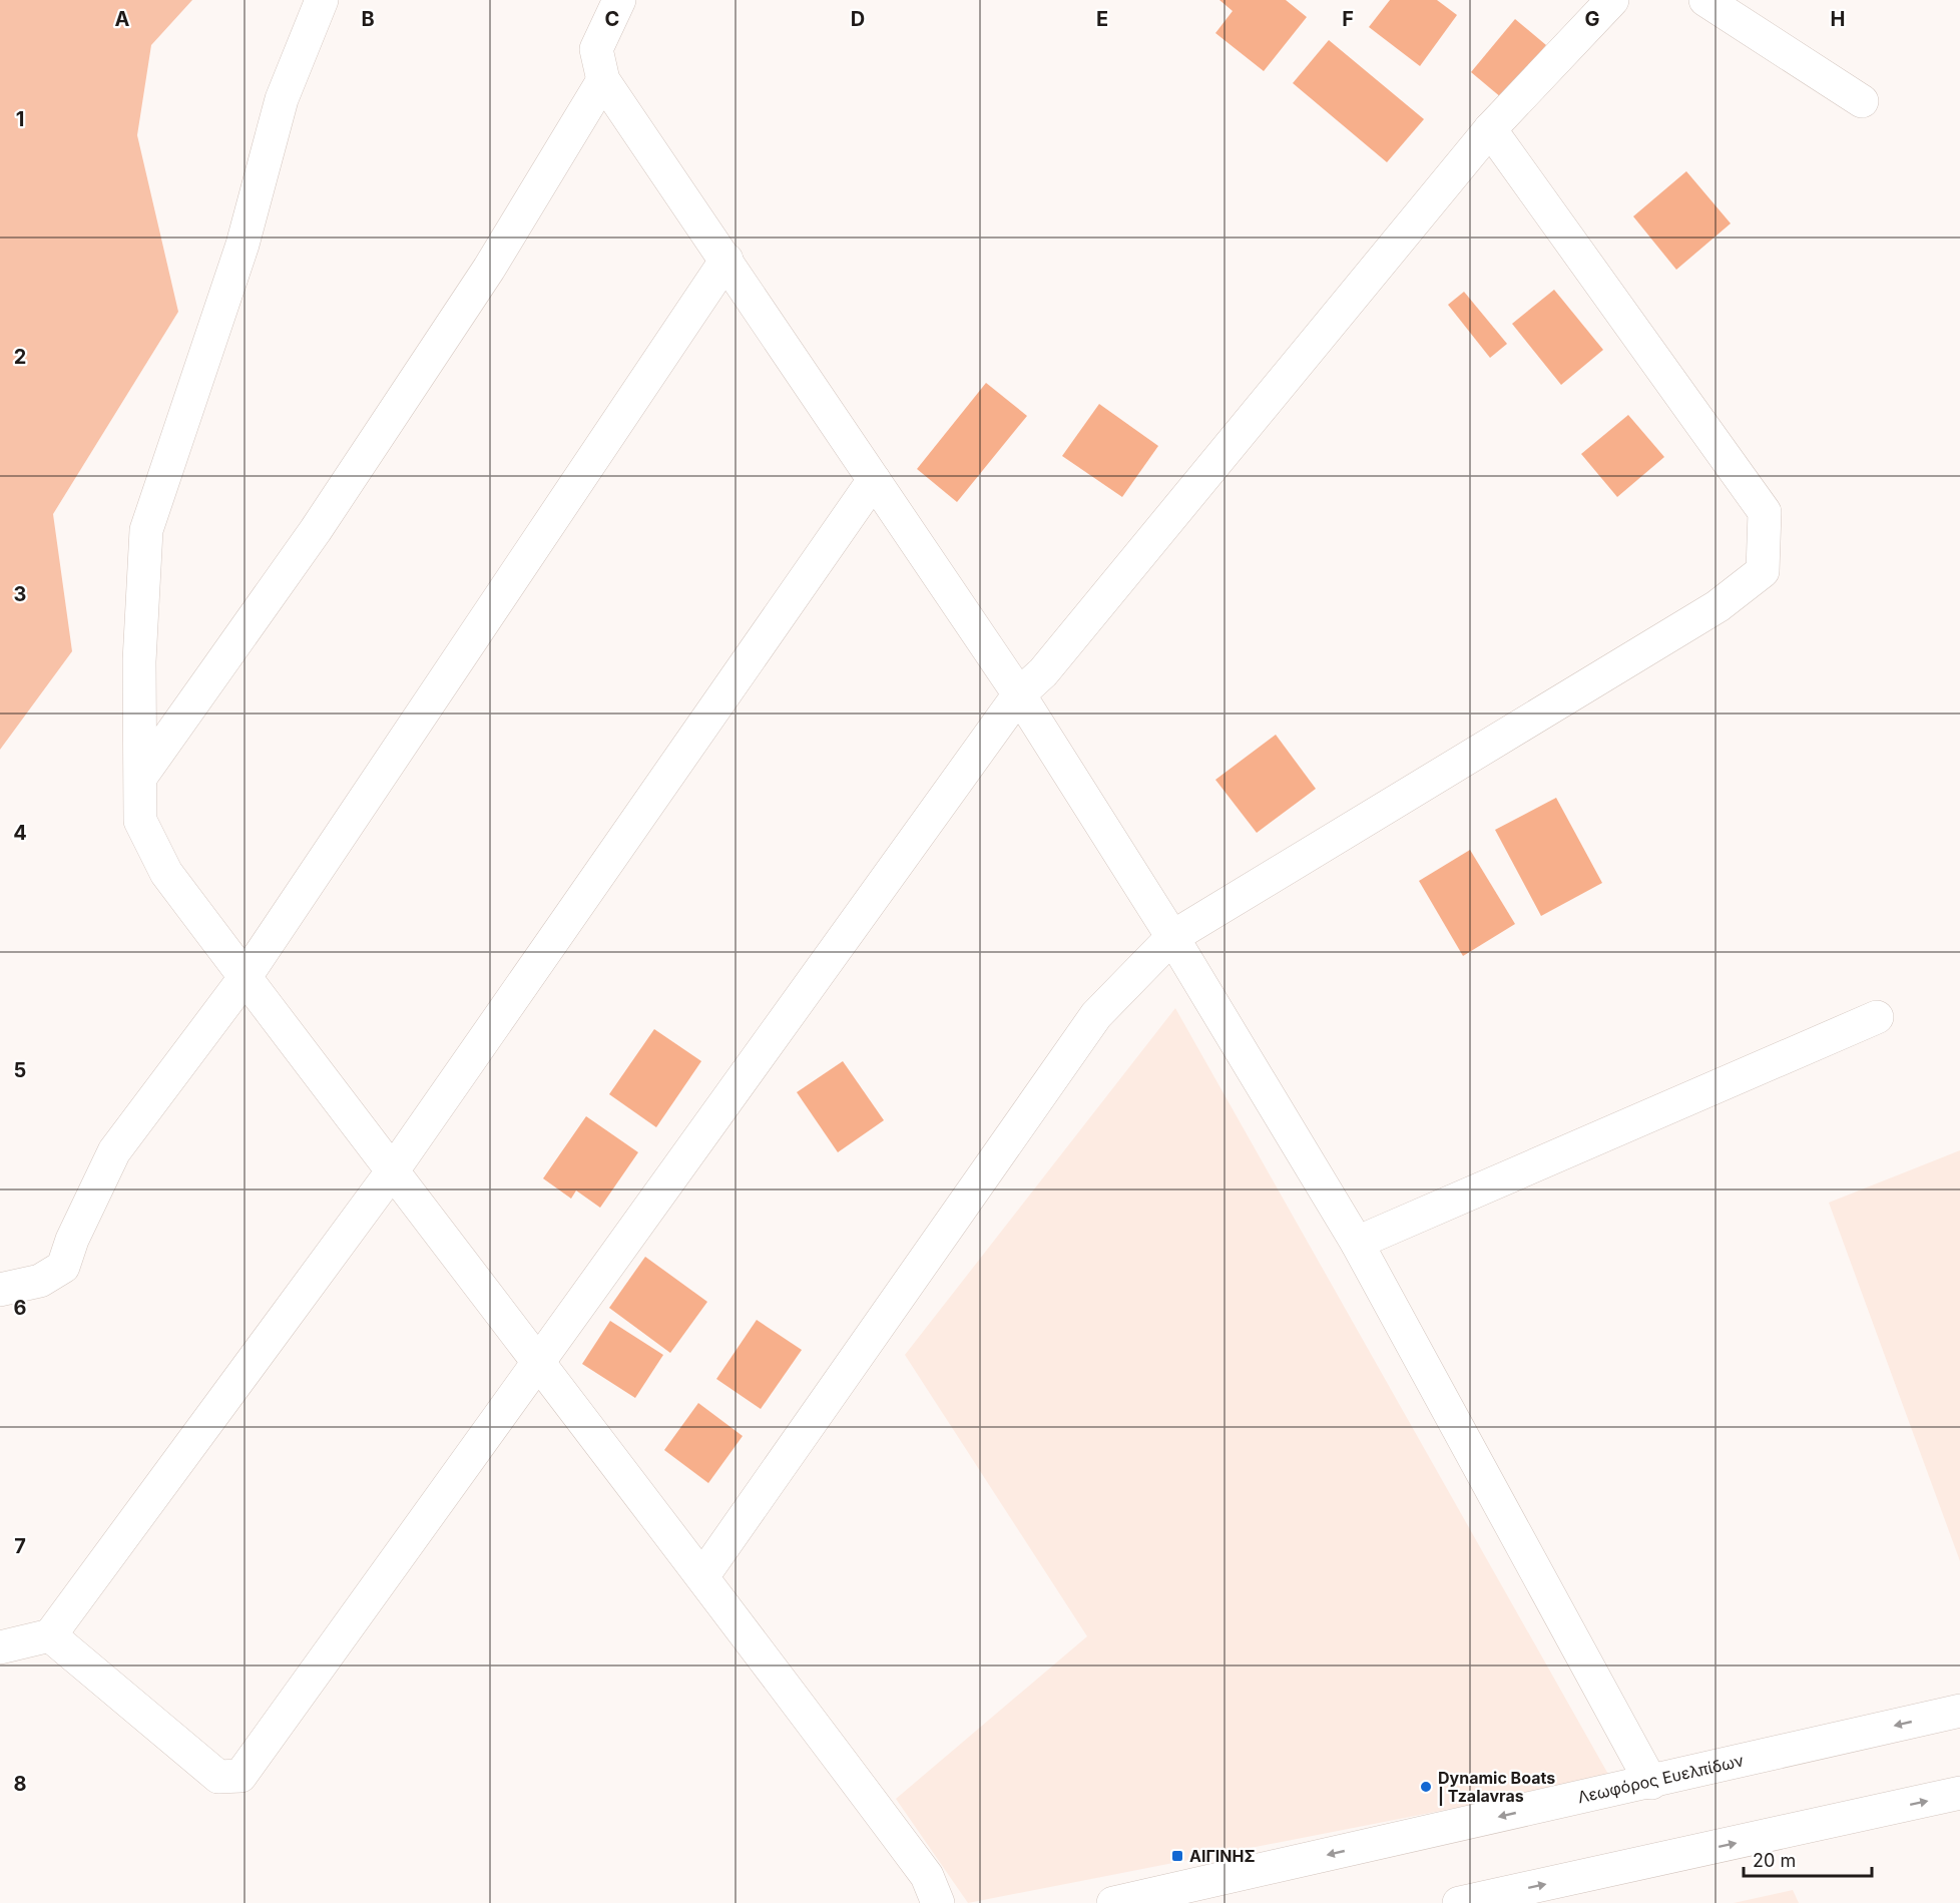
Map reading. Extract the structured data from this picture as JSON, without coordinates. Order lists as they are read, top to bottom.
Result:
{
  "streets": {
    "street": ["Λεωφόρος Ευελπίδων"]
  },
  "places": {
    "other": ["Dynamic Boats | Tzalavras"],
    "transit": ["ΑΙΓΙΝΗΣ"]
  },
  "scale_bar": "20 m",
  "grid": {
    "columns": [
      "A",
      "B",
      "C",
      "D",
      "E",
      "F",
      "G",
      "H"
    ],
    "rows": [
      "1",
      "2",
      "3",
      "4",
      "5",
      "6",
      "7",
      "8"
    ]
  }
}
